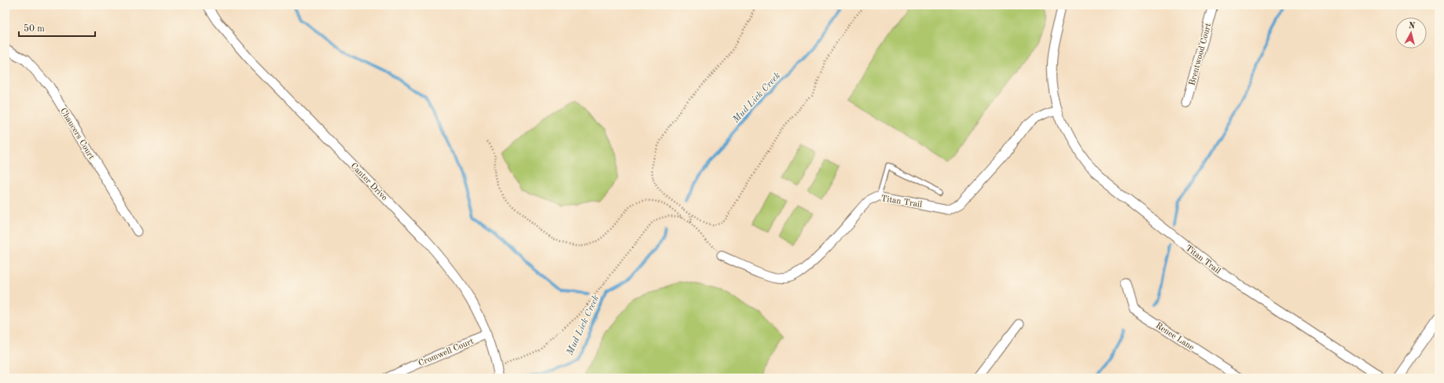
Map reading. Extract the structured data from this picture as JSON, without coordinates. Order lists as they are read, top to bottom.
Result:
{
  "streets": {
    "street": [
      "Brentwood Court",
      "Chaucers Court",
      "Canter Drive",
      "Titan Trail",
      "Renee Lane",
      "Cromwell Court"
    ]
  },
  "crossings": [
    ["Canter Drive", "Cromwell Court"]
  ],
  "water": ["Mud Lick Creek"],
  "scale_bar": "50 m",
  "north": "top"
}
